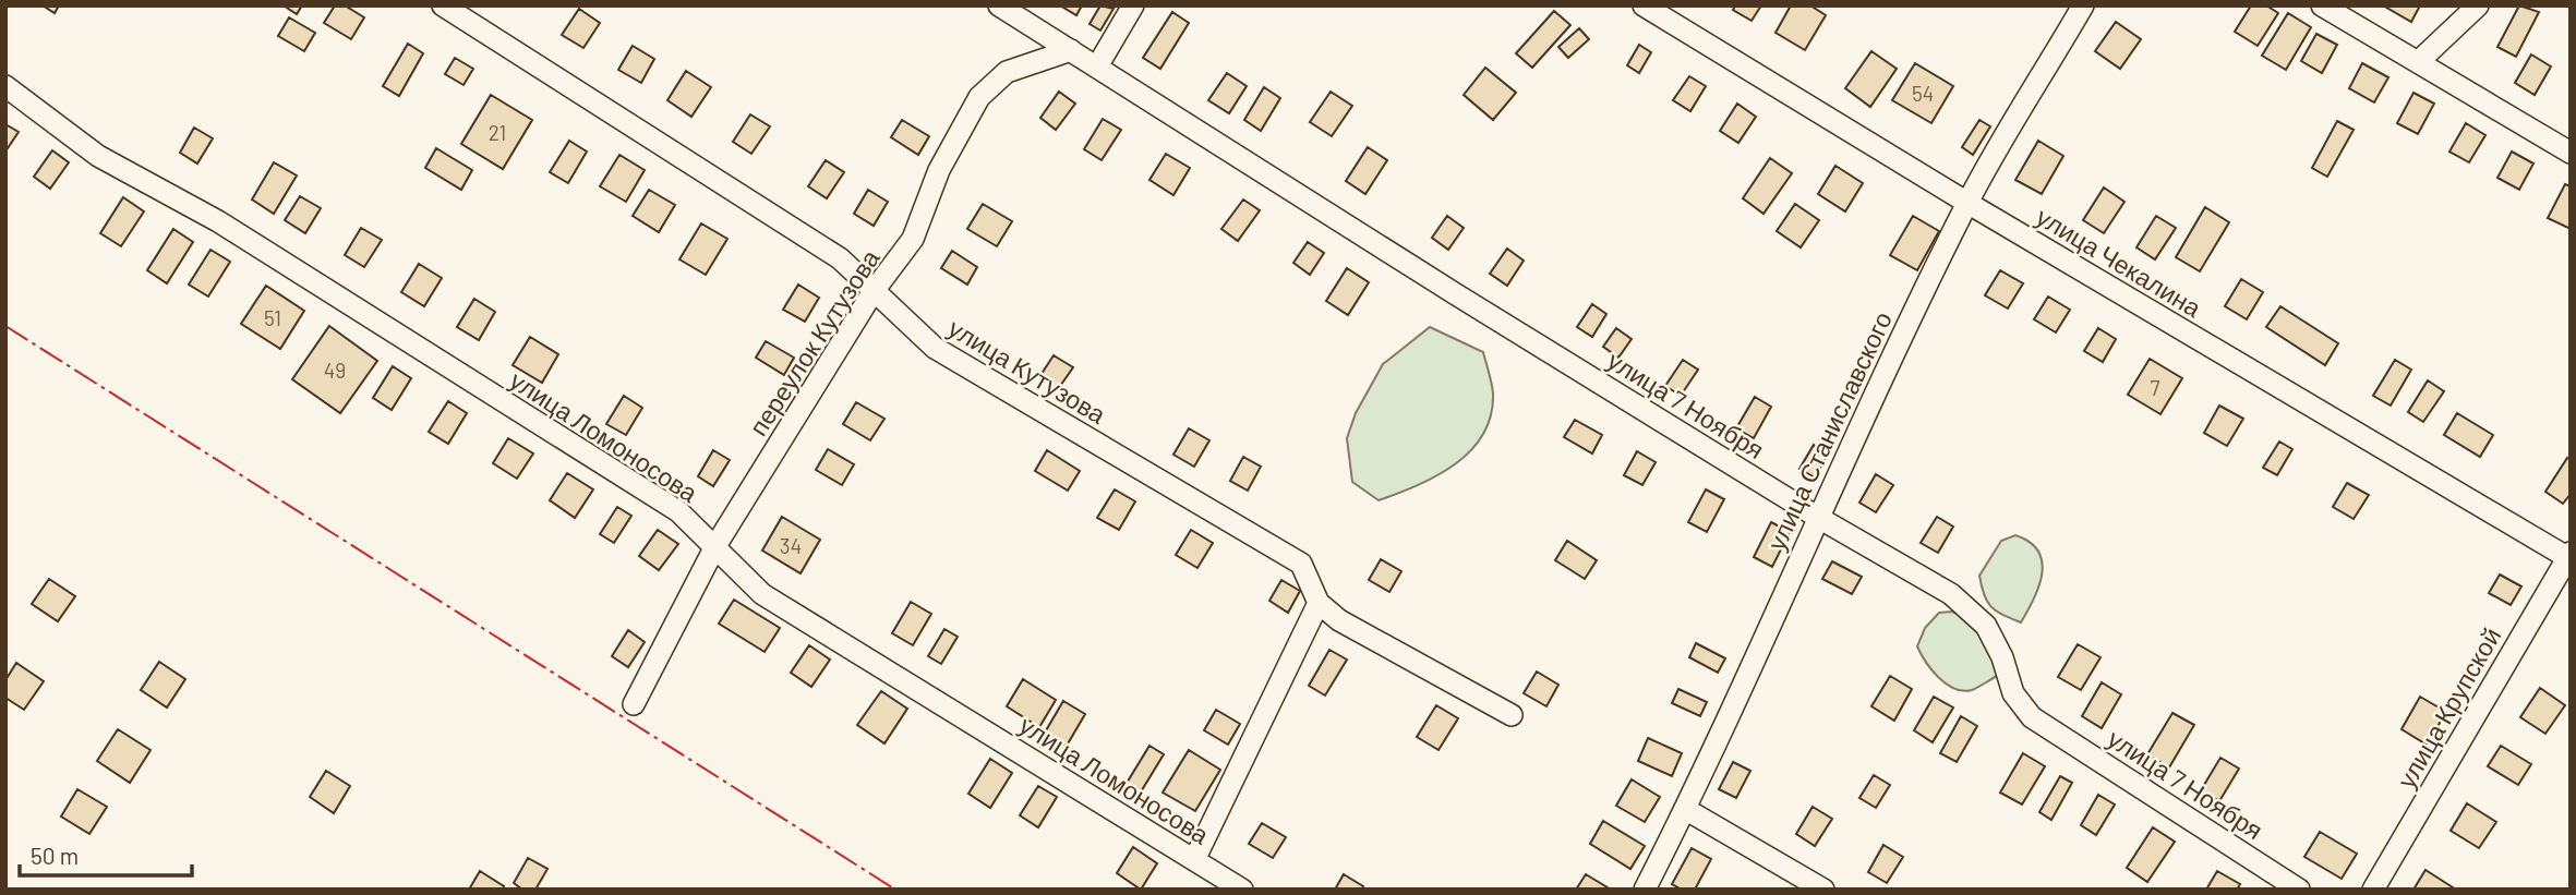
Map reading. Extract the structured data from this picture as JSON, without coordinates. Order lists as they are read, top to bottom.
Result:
{
  "streets": {
    "street": [
      "улица Чекалина",
      "переулок Кутузова",
      "улица Кутузова",
      "улица 7 Ноября",
      "улица Станиславского",
      "улица Ломоносова",
      "улица Крупской"
    ]
  },
  "crossings": [
    ["улица Чекалина", "улица Станиславского"],
    ["улица Чекалина", "улица Крупской"],
    ["переулок Кутузова", "улица Кутузова"],
    ["переулок Кутузова", "улица 7 Ноября"],
    ["переулок Кутузова", "улица Ломоносова"],
    ["улица 7 Ноября", "улица Станиславского"]
  ],
  "house_numbers": [
    "54",
    "21",
    "51",
    "49",
    "7",
    "34"
  ],
  "scale_bar": "50 m"
}
